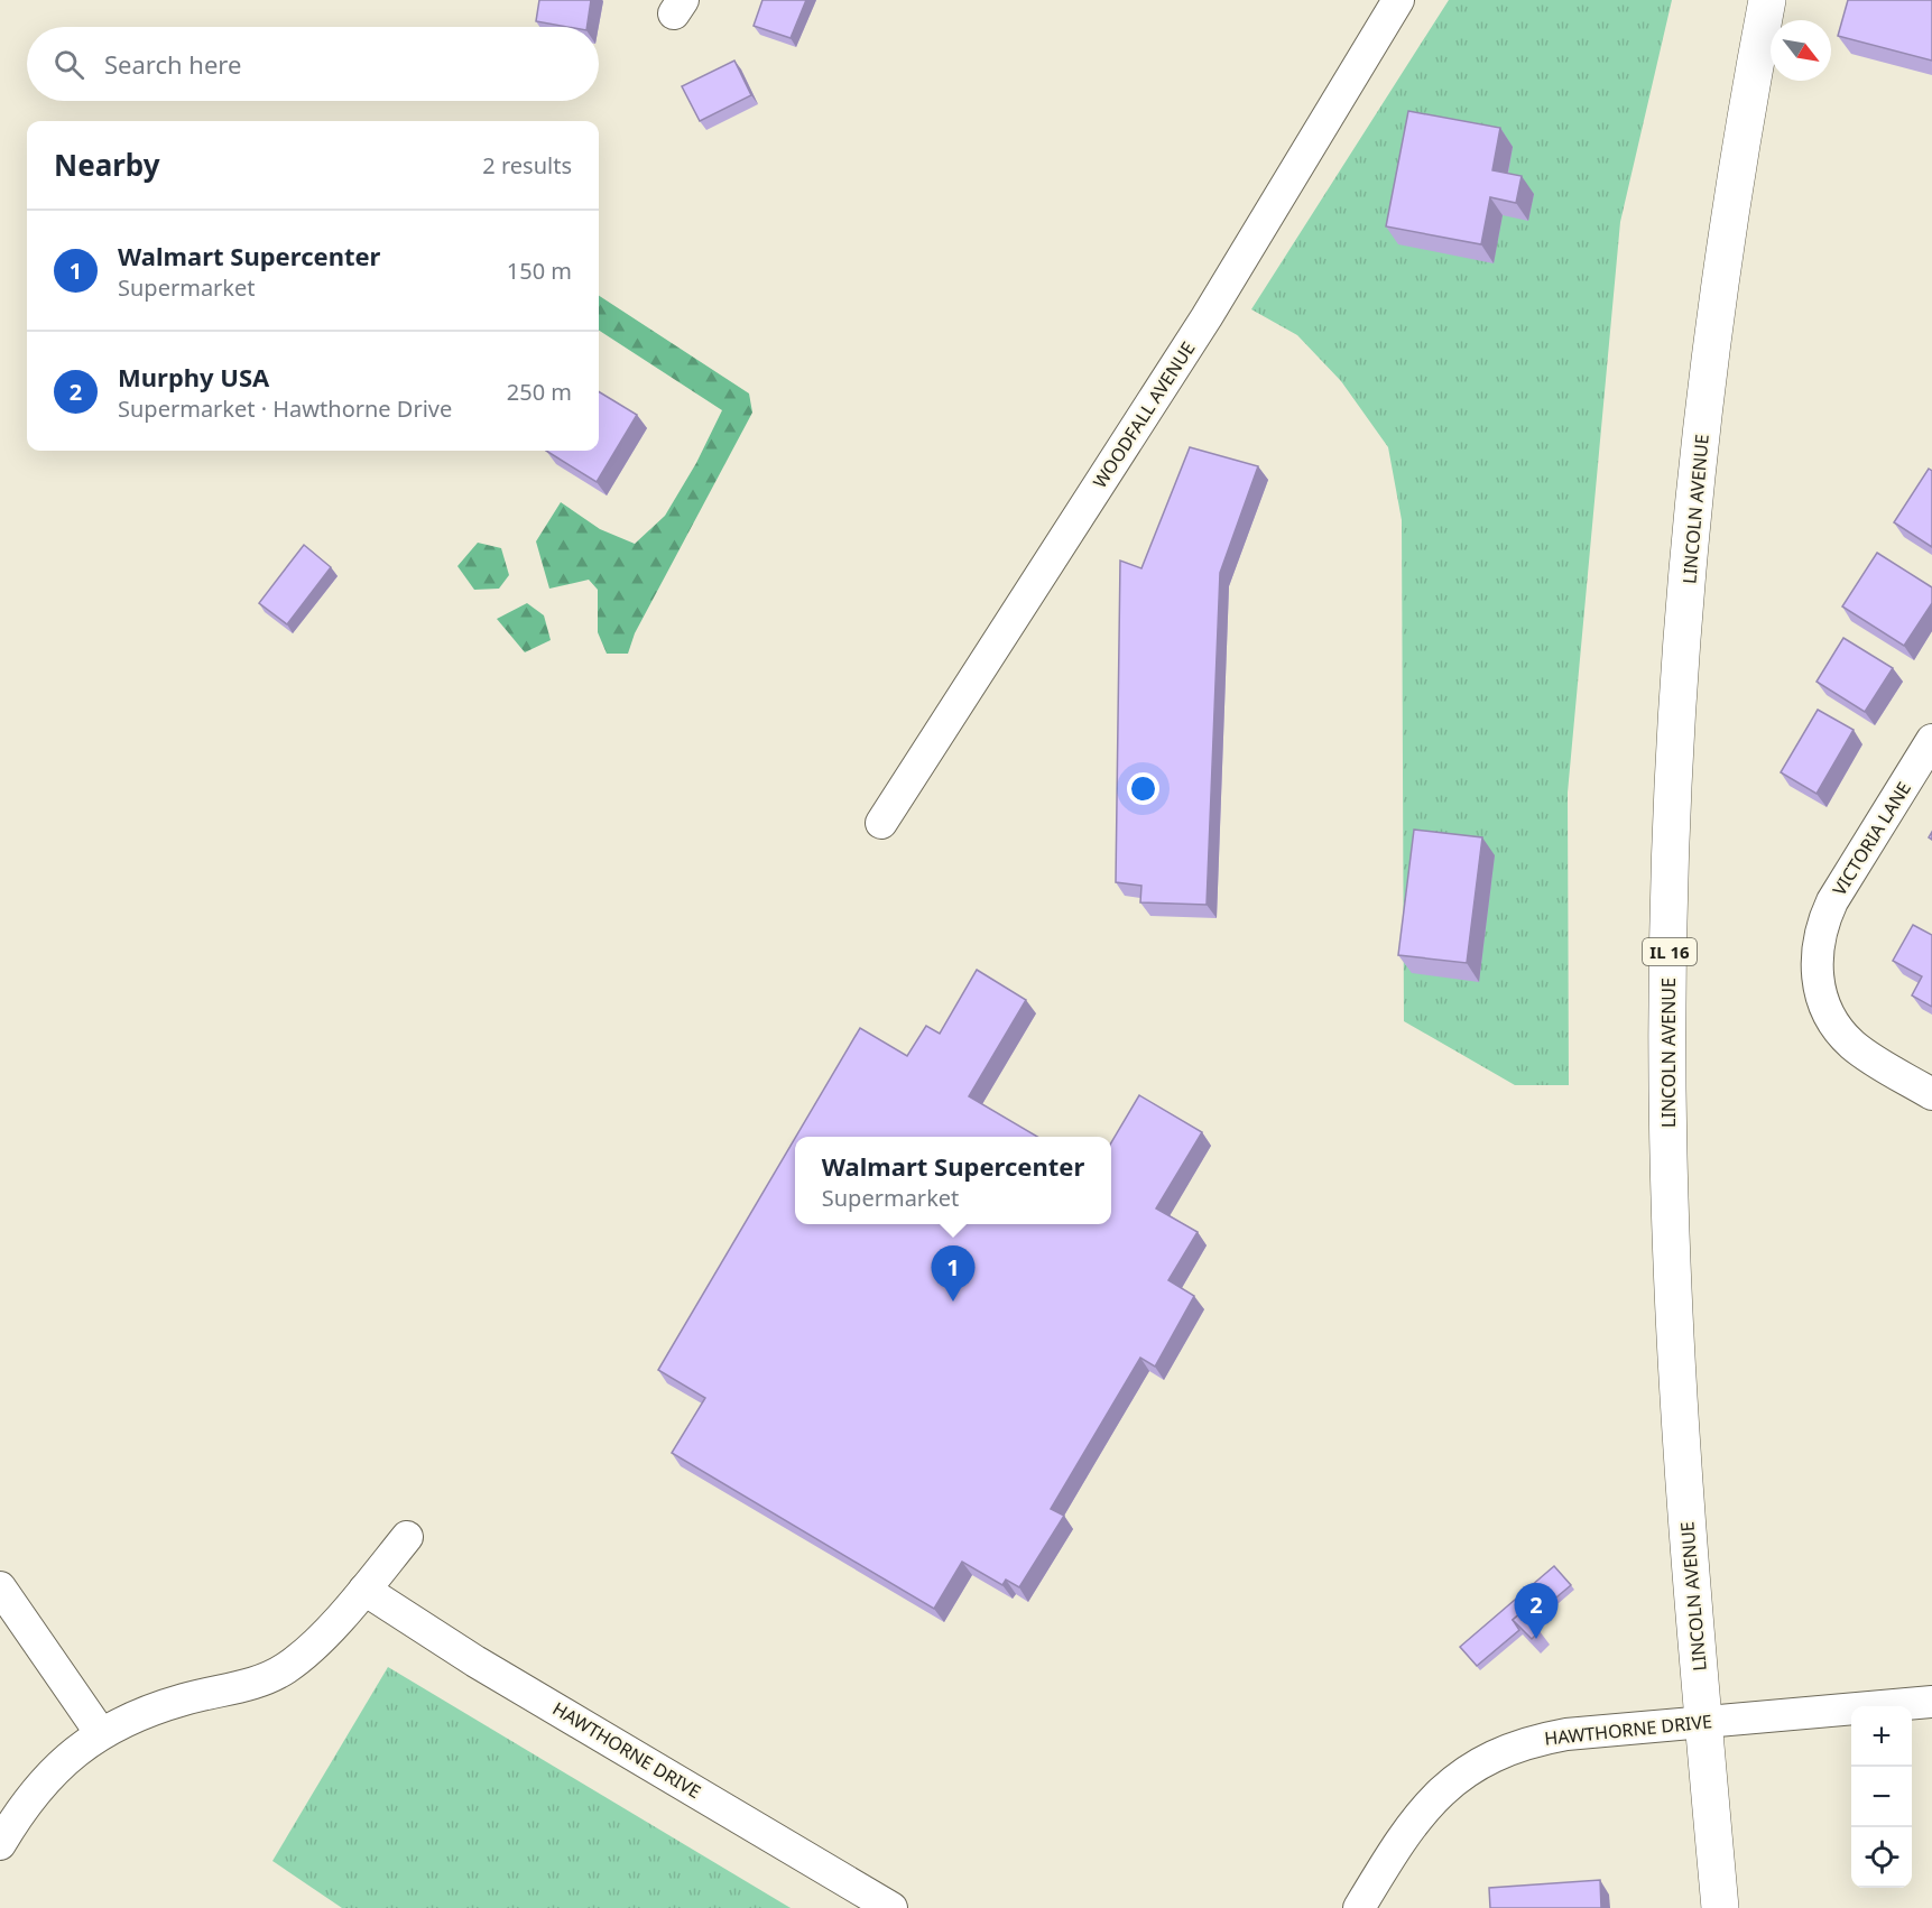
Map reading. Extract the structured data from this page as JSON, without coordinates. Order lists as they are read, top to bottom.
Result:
{
  "streets": {
    "main road": ["LINCOLN AVENUE", "IL 16"],
    "street": ["WOODFALL AVENUE", "VICTORIA LANE", "HAWTHORNE DRIVE"]
  },
  "crossings": [
    ["LINCOLN AVENUE", "HAWTHORNE DRIVE"]
  ],
  "north": "bottom right",
  "page": {
    "search": "Search here",
    "heading": ["Nearby", "2 results"],
    "list": [
      {
        "mark": "1",
        "name": "Walmart Supercenter",
        "note": "Supermarket",
        "value": "150 m"
      },
      {
        "mark": "2",
        "name": "Murphy USA",
        "note": "Supermarket · Hawthorne Drive",
        "value": "250 m"
      }
    ],
    "popup": ["Walmart Supercenter", "Supermarket"],
    "pins": ["1", "2"],
    "map_buttons": ["+", "−"]
  }
}
